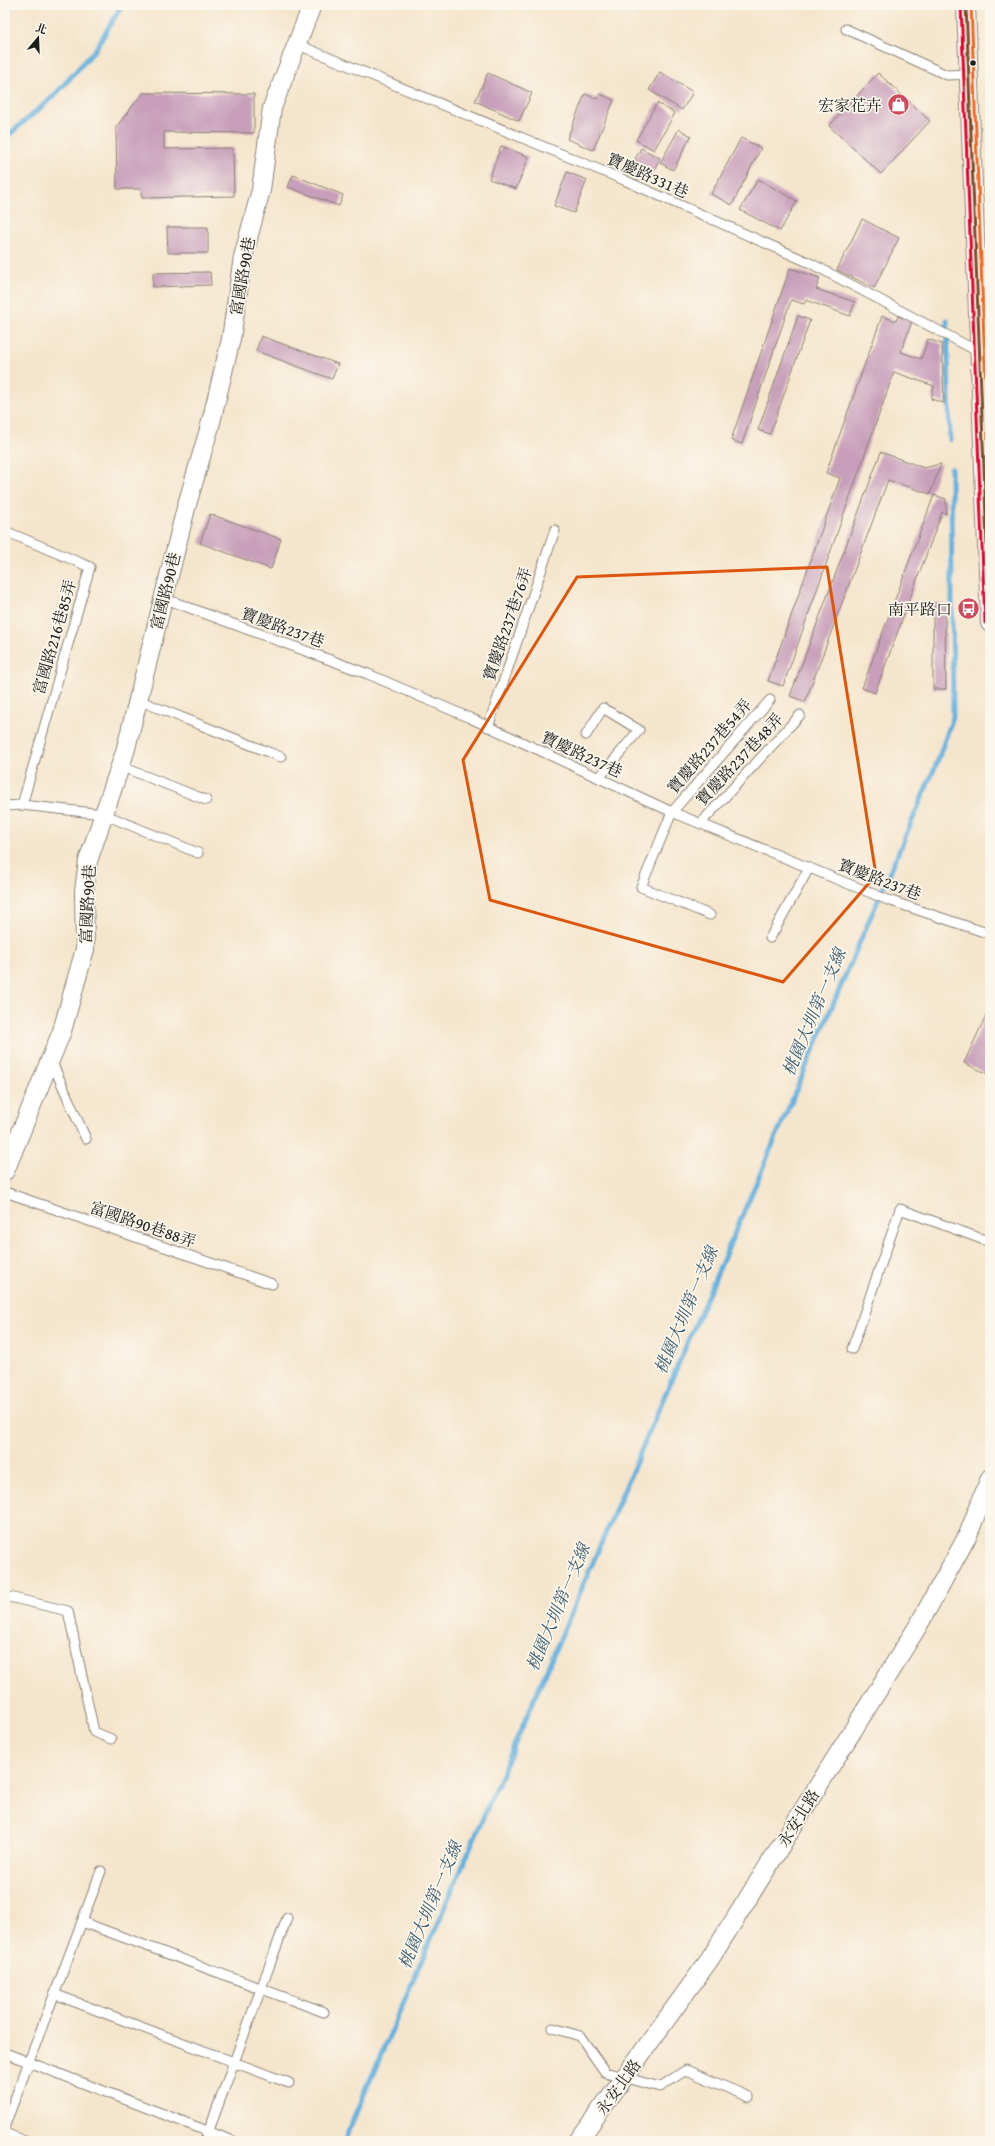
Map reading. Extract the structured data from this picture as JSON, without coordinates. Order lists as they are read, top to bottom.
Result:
{
  "streets": {
    "street": ["富國路90巷", "永安北路"],
    "lane": [
      "寶慶路331巷",
      "寶慶路237巷76弄",
      "寶慶路237巷",
      "富國路216巷85弄",
      "寶慶路237巷54弄",
      "寶慶路237巷48弄",
      "富國路90巷88弄"
    ]
  },
  "crossings": [
    ["寶慶路331巷", "富國路90巷"],
    ["富國路90巷", "寶慶路237巷"],
    ["寶慶路237巷76弄", "寶慶路237巷"],
    ["寶慶路237巷", "寶慶路237巷54弄"],
    ["寶慶路237巷", "寶慶路237巷48弄"]
  ],
  "water": ["桃園大圳第一支線"],
  "places": {
    "shop": ["宏家花卉"],
    "bus stop": ["南平路口"]
  },
  "north": "top"
}
